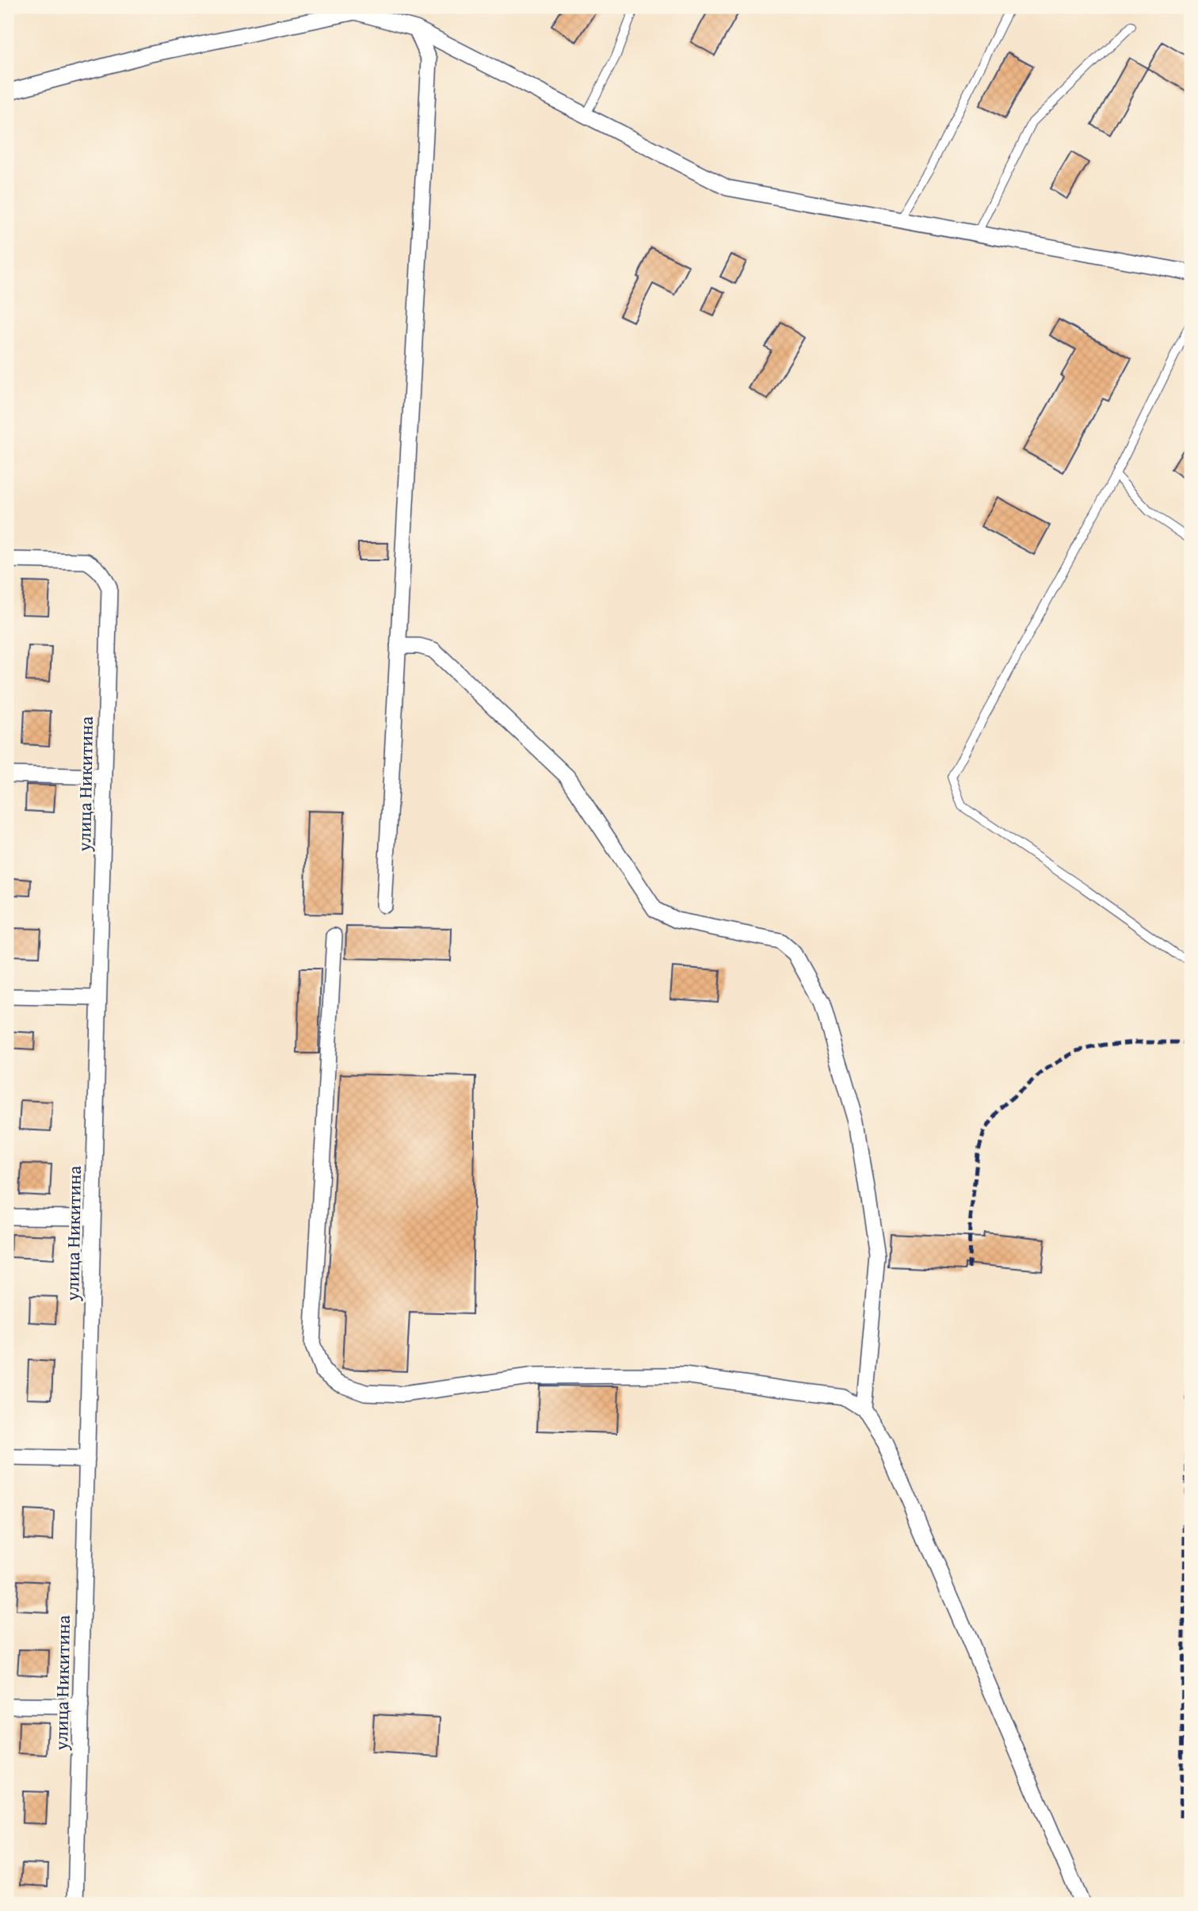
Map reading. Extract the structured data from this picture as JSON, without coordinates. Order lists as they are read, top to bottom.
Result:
{
  "streets": {
    "street": ["улица Никитина"]
  }
}
